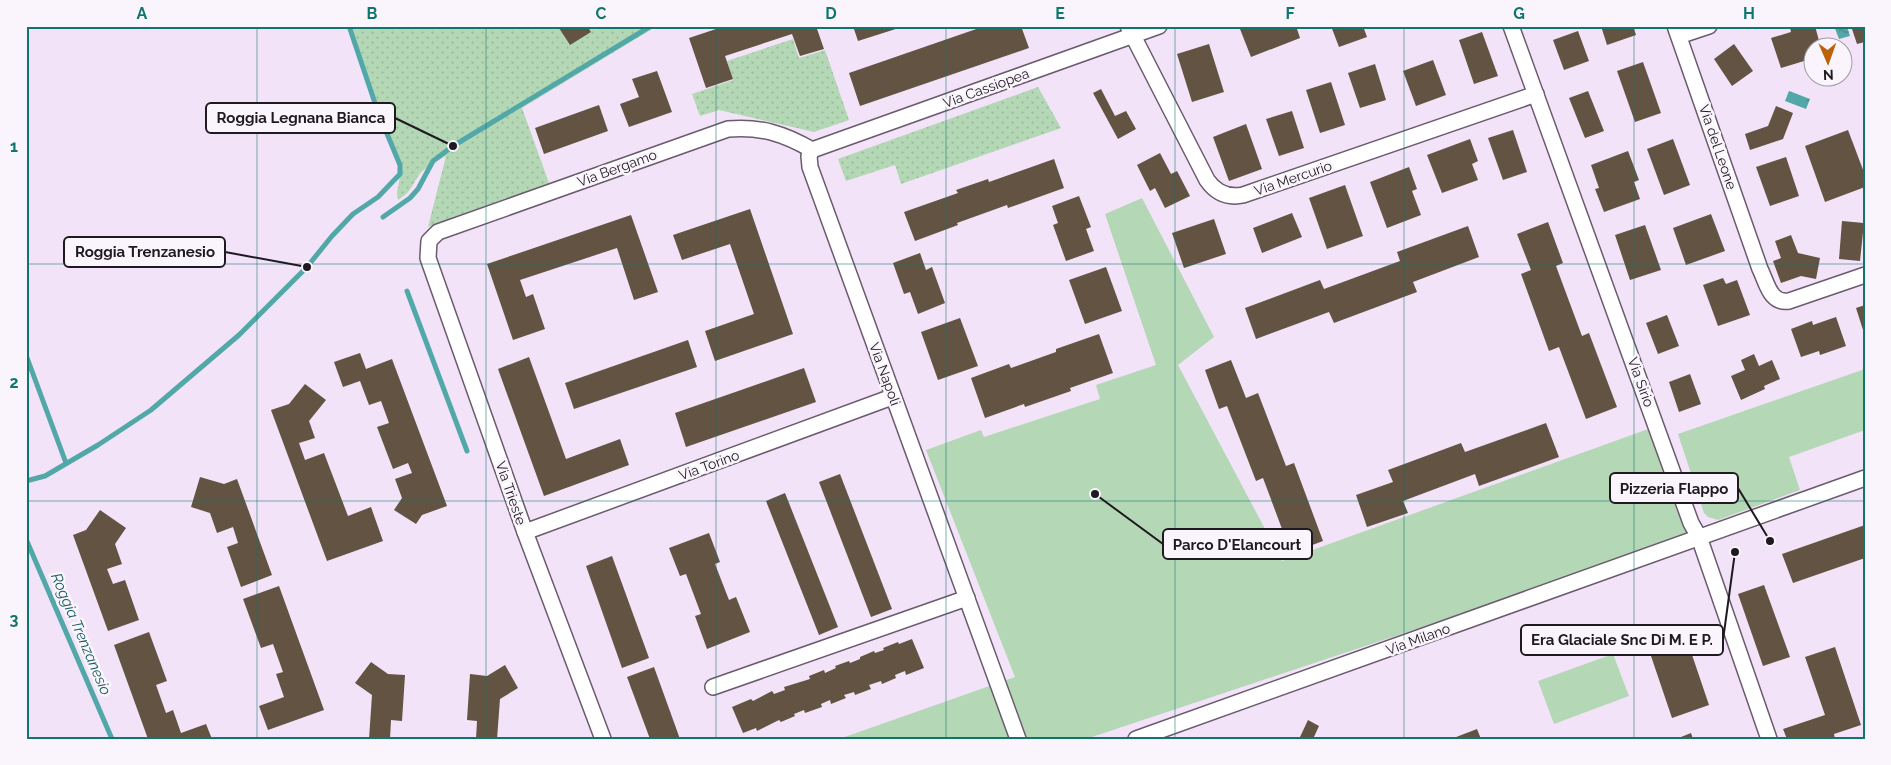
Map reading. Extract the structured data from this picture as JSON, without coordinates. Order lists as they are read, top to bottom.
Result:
{
  "streets": {
    "street": [
      "Via Cassiopea",
      "Via del Leone",
      "Via Bergamo",
      "Via Mercurio",
      "Via Napoli",
      "Via Sirio",
      "Via Torino",
      "Via Trieste",
      "Via Milano"
    ]
  },
  "crossings": [
    ["Via Cassiopea", "Via Bergamo"],
    ["Via Cassiopea", "Via Mercurio"],
    ["Via Cassiopea", "Via Napoli"],
    ["Via Bergamo", "Via Napoli"],
    ["Via Bergamo", "Via Trieste"],
    ["Via Mercurio", "Via Sirio"],
    ["Via Napoli", "Via Torino"],
    ["Via Sirio", "Via Milano"],
    ["Via Torino", "Via Trieste"]
  ],
  "water": ["Roggia Trenzanesio"],
  "places": [
    "Roggia Legnana Bianca",
    "Roggia Trenzanesio",
    "Parco D'Elancourt",
    "Pizzeria Flappo",
    "Era Glaciale Snc Di M. E P."
  ],
  "north": "bottom",
  "grid": {
    "columns": [
      "A",
      "B",
      "C",
      "D",
      "E",
      "F",
      "G",
      "H"
    ],
    "rows": ["1", "2", "3"]
  }
}
